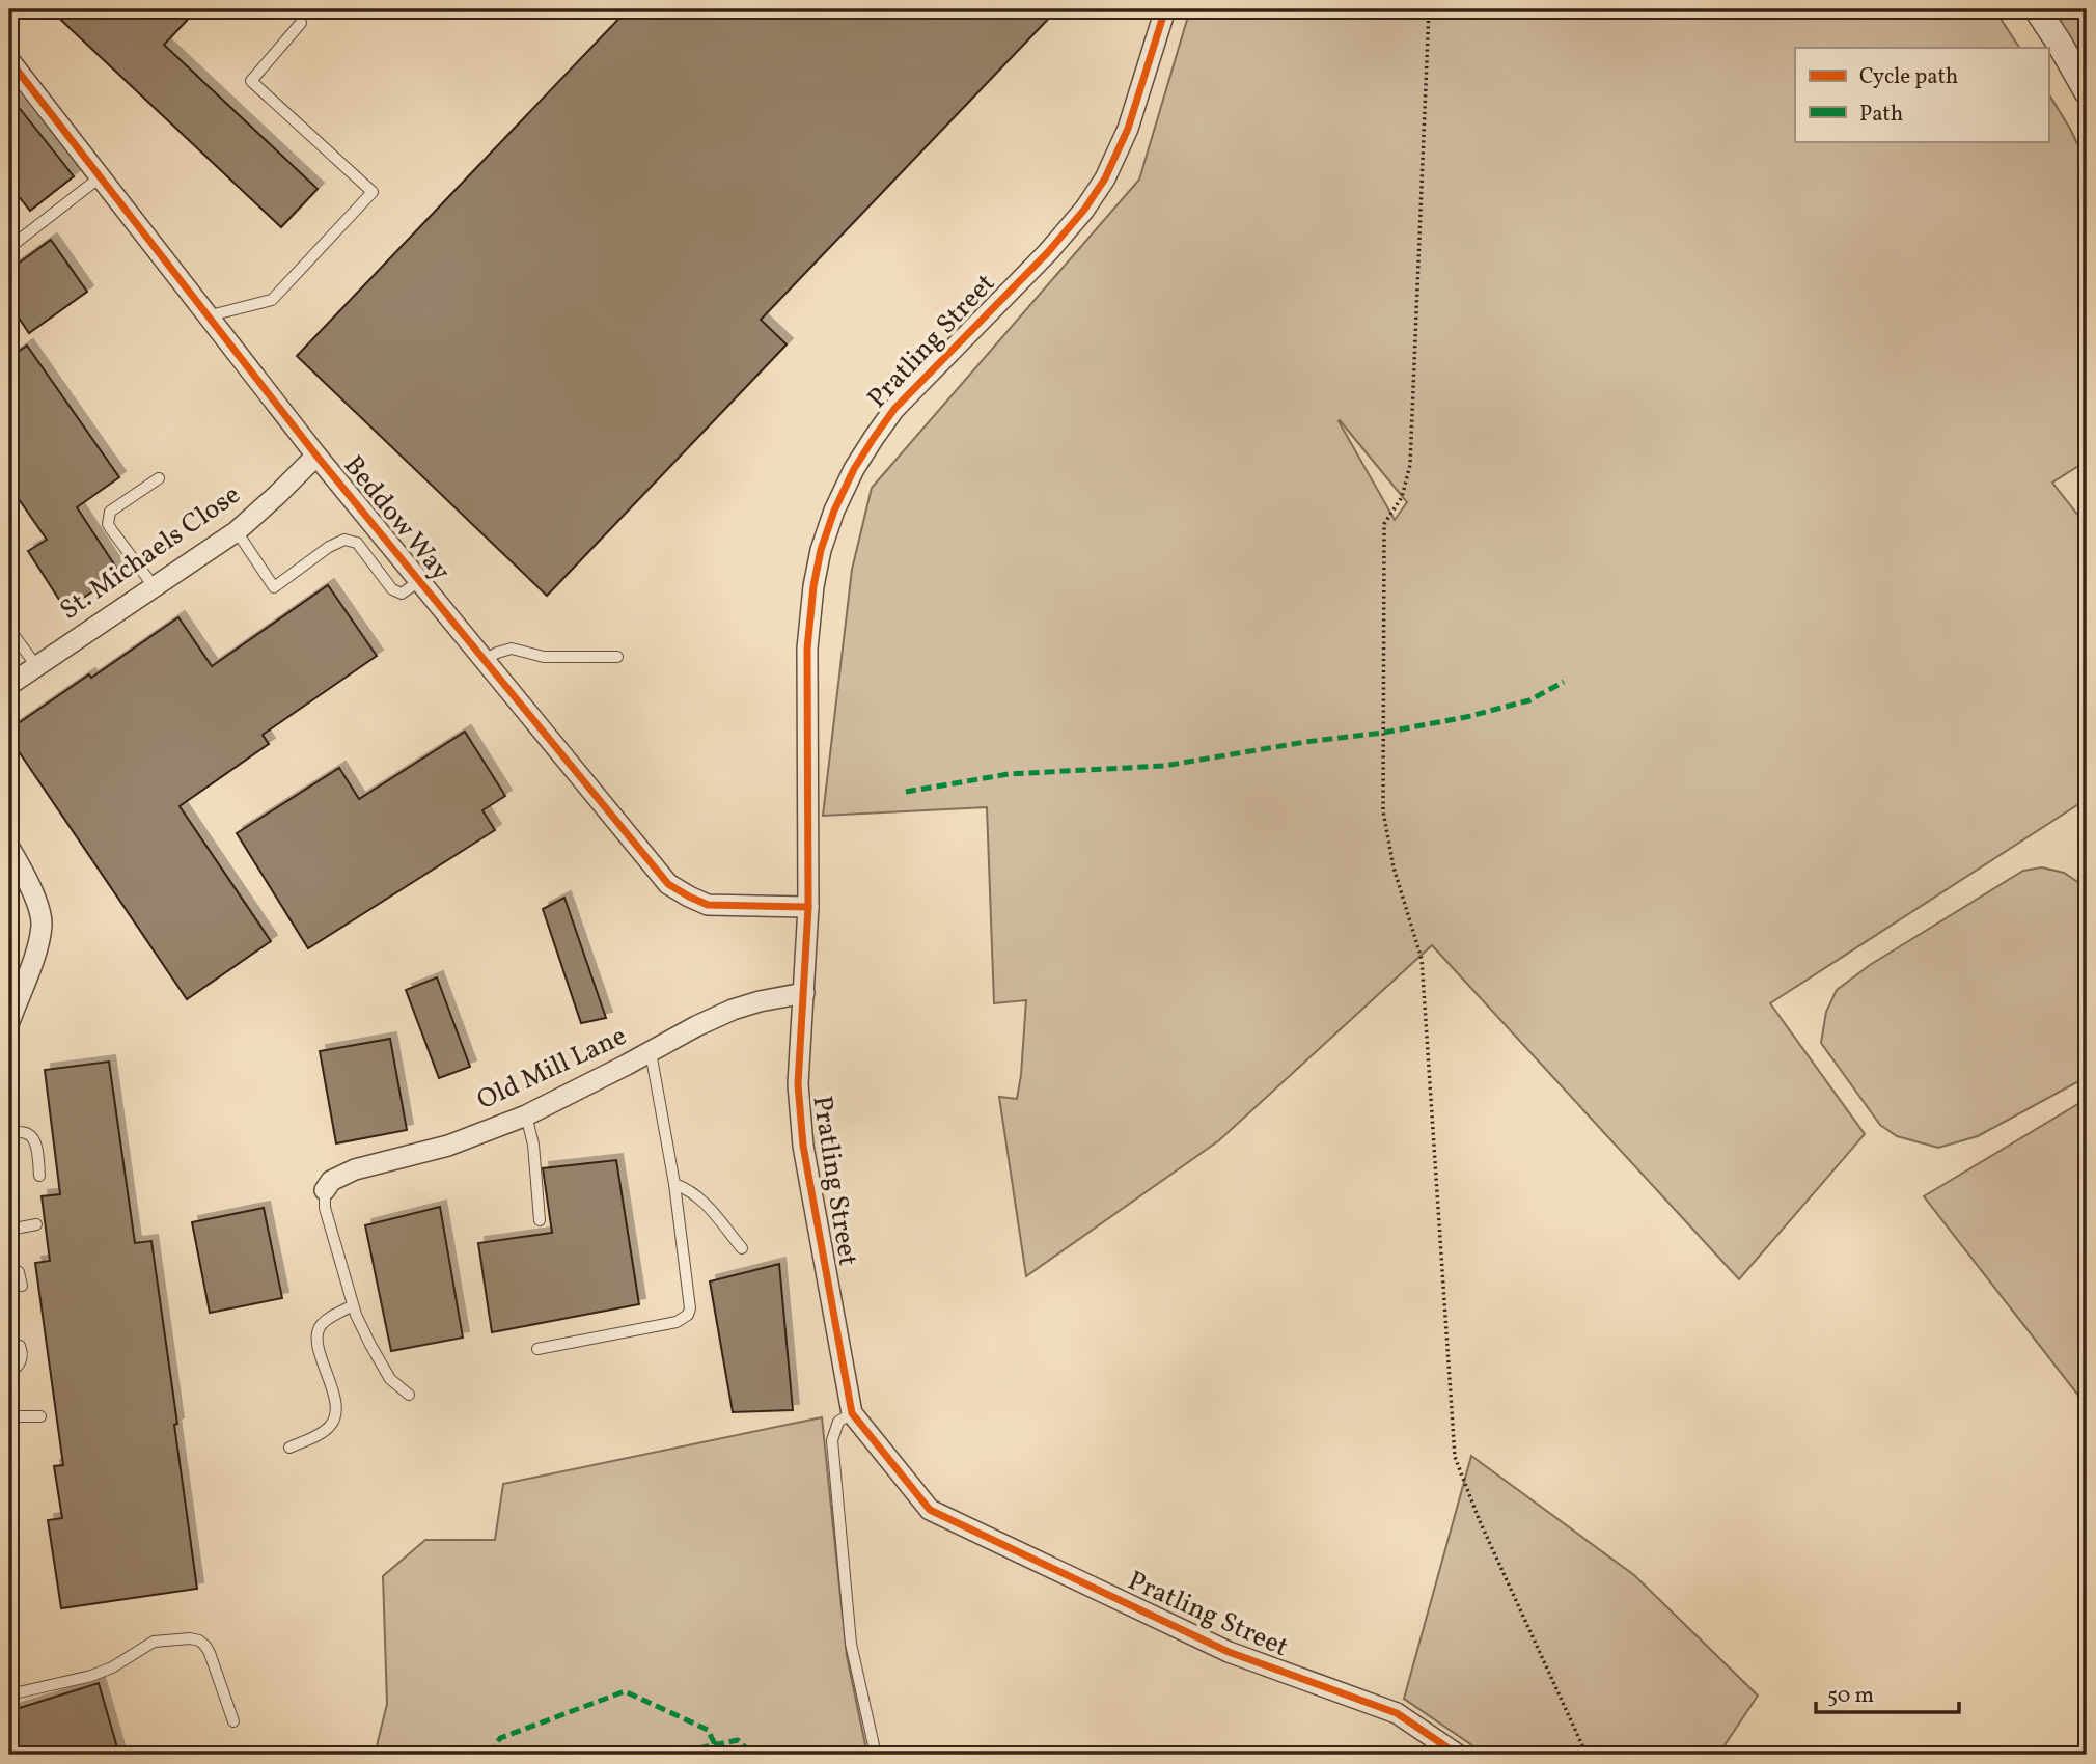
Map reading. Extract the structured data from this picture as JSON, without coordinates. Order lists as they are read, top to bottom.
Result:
{
  "streets": {
    "street": [
      "Pratling Street",
      "Beddow Way",
      "St. Michaels Close",
      "Old Mill Lane"
    ]
  },
  "crossings": [
    ["Pratling Street", "Beddow Way"],
    ["Pratling Street", "Old Mill Lane"],
    ["Beddow Way", "St. Michaels Close"]
  ],
  "legend": ["Cycle path", "Path"],
  "scale_bar": "50 m"
}
